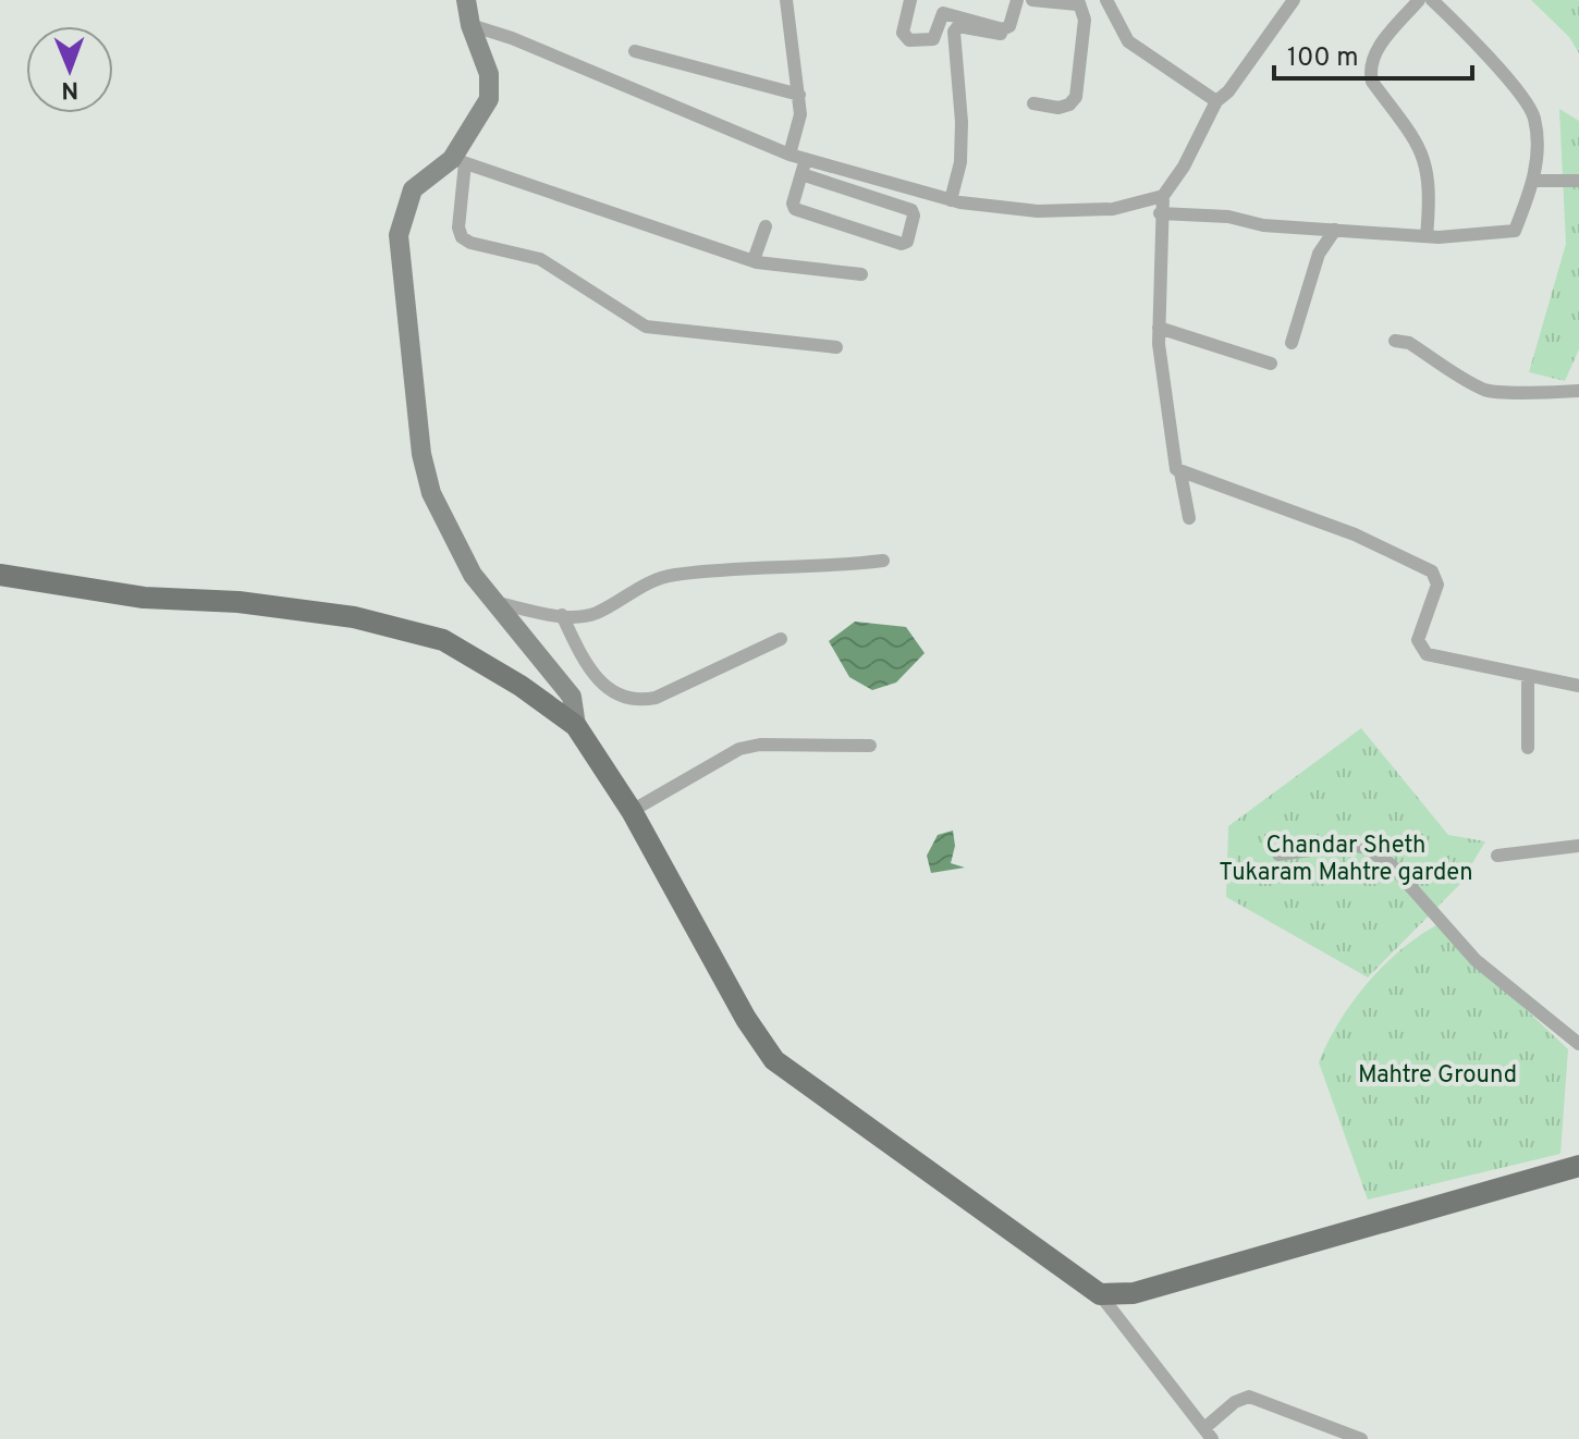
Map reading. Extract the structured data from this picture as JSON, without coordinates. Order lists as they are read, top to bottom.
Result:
{
  "parks": ["Chandar Sheth Tukaram Mahtre garden", "Mahtre Ground"],
  "scale_bar": "100 m",
  "north": "bottom"
}
